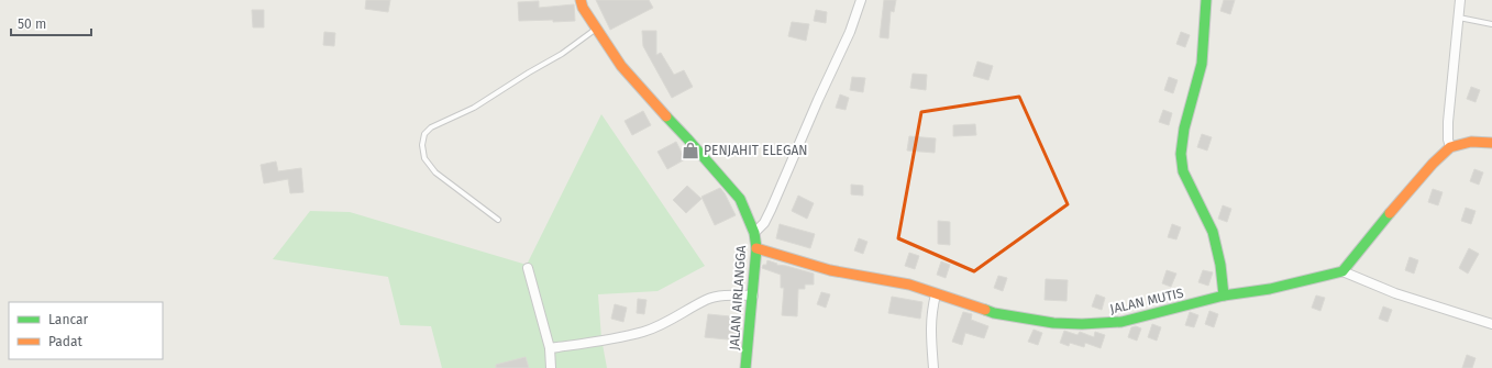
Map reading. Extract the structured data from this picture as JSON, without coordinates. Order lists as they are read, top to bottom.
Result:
{
  "streets": {
    "street": ["JALAN AIRLANGGA", "JALAN MUTIS"]
  },
  "crossings": [
    ["JALAN AIRLANGGA", "JALAN MUTIS"]
  ],
  "places": {
    "shop": ["PENJAHIT ELEGAN"]
  },
  "legend": ["Lancar", "Padat"],
  "scale_bar": "50 m"
}
